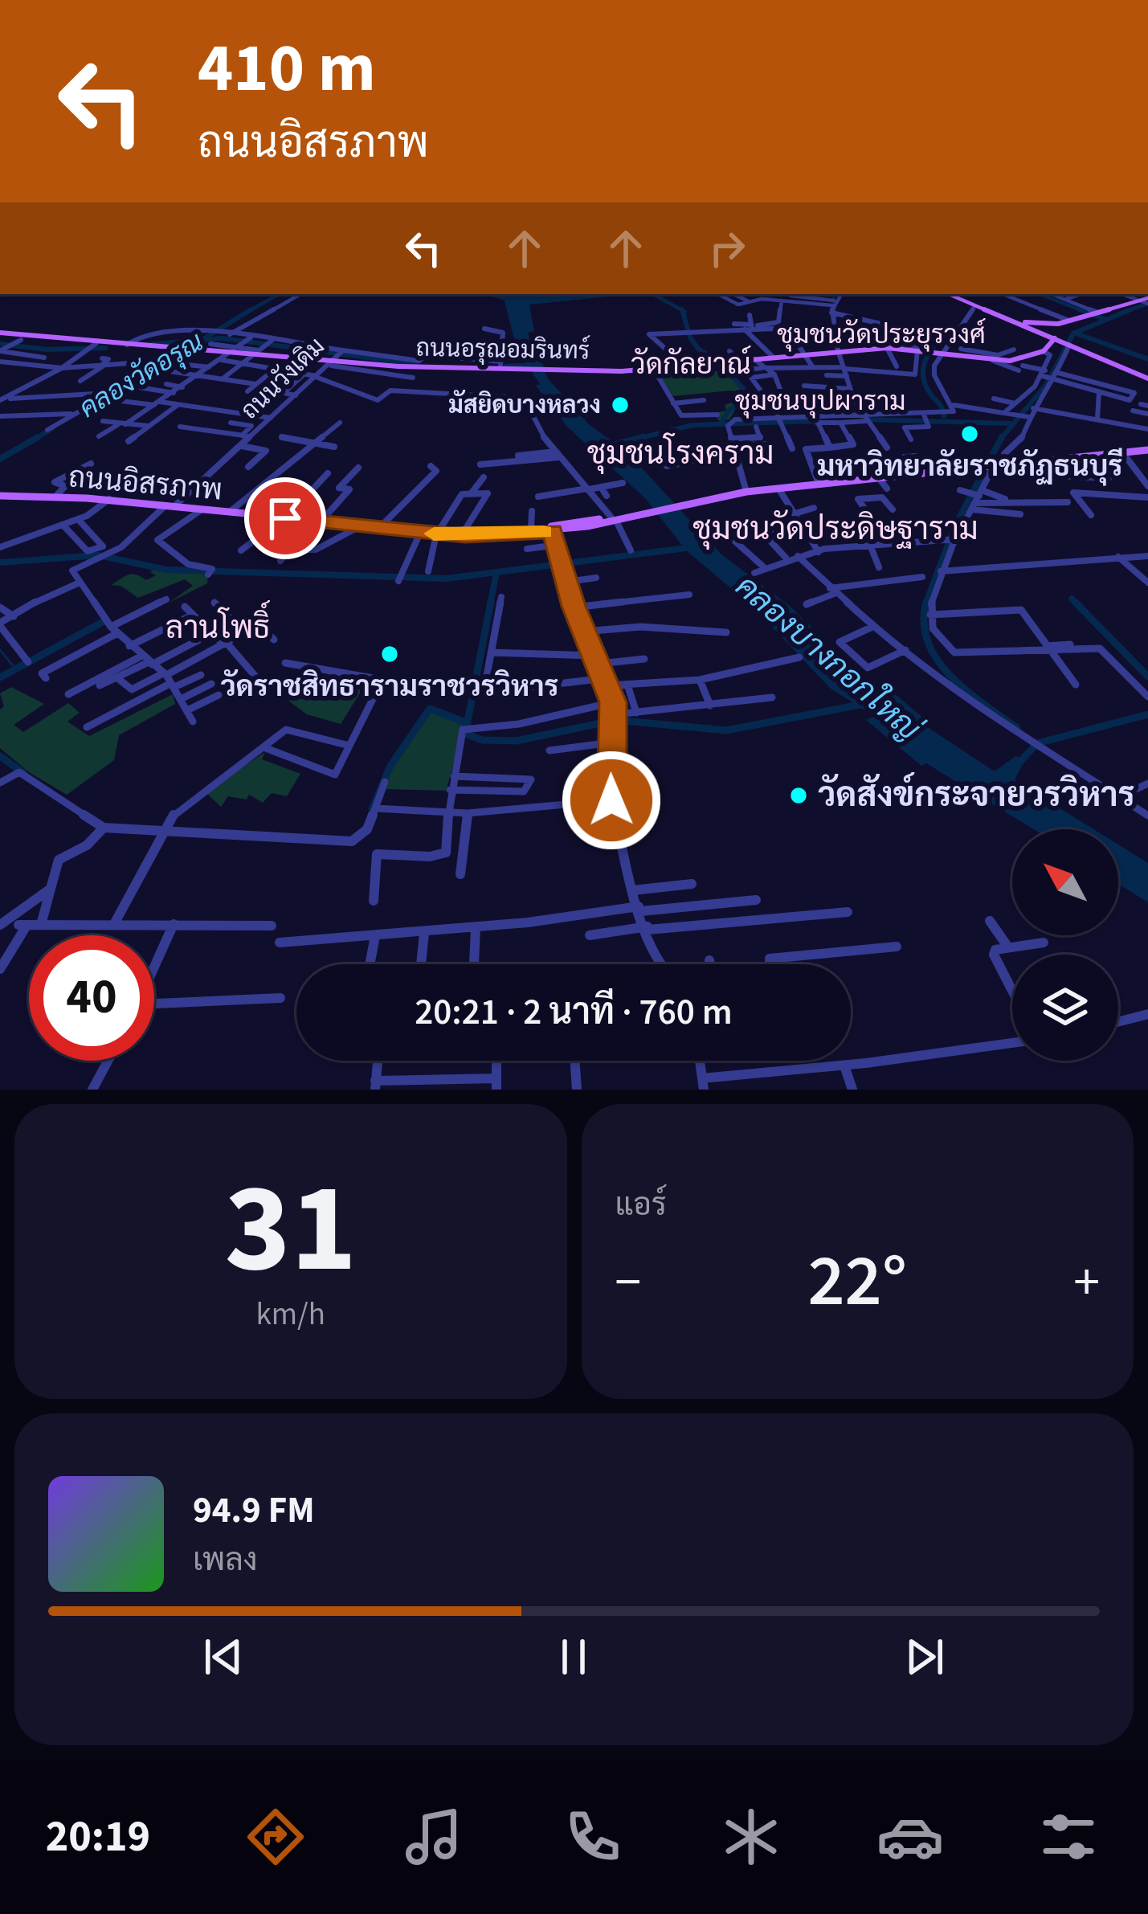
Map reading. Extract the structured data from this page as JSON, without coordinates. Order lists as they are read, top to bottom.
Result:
{
  "streets": {
    "main road": ["ถนนอรุณอมรินทร์", "ถนนอิสรภาพ"],
    "street": ["ถนนวังเดิม"]
  },
  "crossings": [
    ["ถนนอรุณอมรินทร์", "ถนนวังเดิม"],
    ["ถนนวังเดิม", "ถนนอิสรภาพ"]
  ],
  "districts": [
    "ชุมชนวัดประยุรวงศ์",
    "วัดกัลยาณ์",
    "ชุมชนบุปผาราม",
    "ชุมชนโรงคราม",
    "ชุมชนวัดประดิษฐาราม",
    "ลานโพธิ์"
  ],
  "water": ["คลองวัดอรุณ", "คลองบางกอกใหญ่"],
  "places": [
    "มัสยิดบางหลวง",
    "มหาวิทยาลัยราชภัฏธนบุรี",
    "วัดราชสิทธารามราชวรวิหาร",
    "วัดสังข์กระจายวรวิหาร"
  ],
  "north": "top left",
  "page": {
    "turn": ["410 m", "ถนนอิสรภาพ"],
    "limit": "40",
    "trip": "20:21 · 2 นาที · 760 m",
    "tile": [
      ["31", "km/h"],
      "แอร์"
    ],
    "heat": ["−", "22°", "+"],
    "song": ["94.9 FM", "เพลง"],
    "tabs": "20:19"
  }
}
